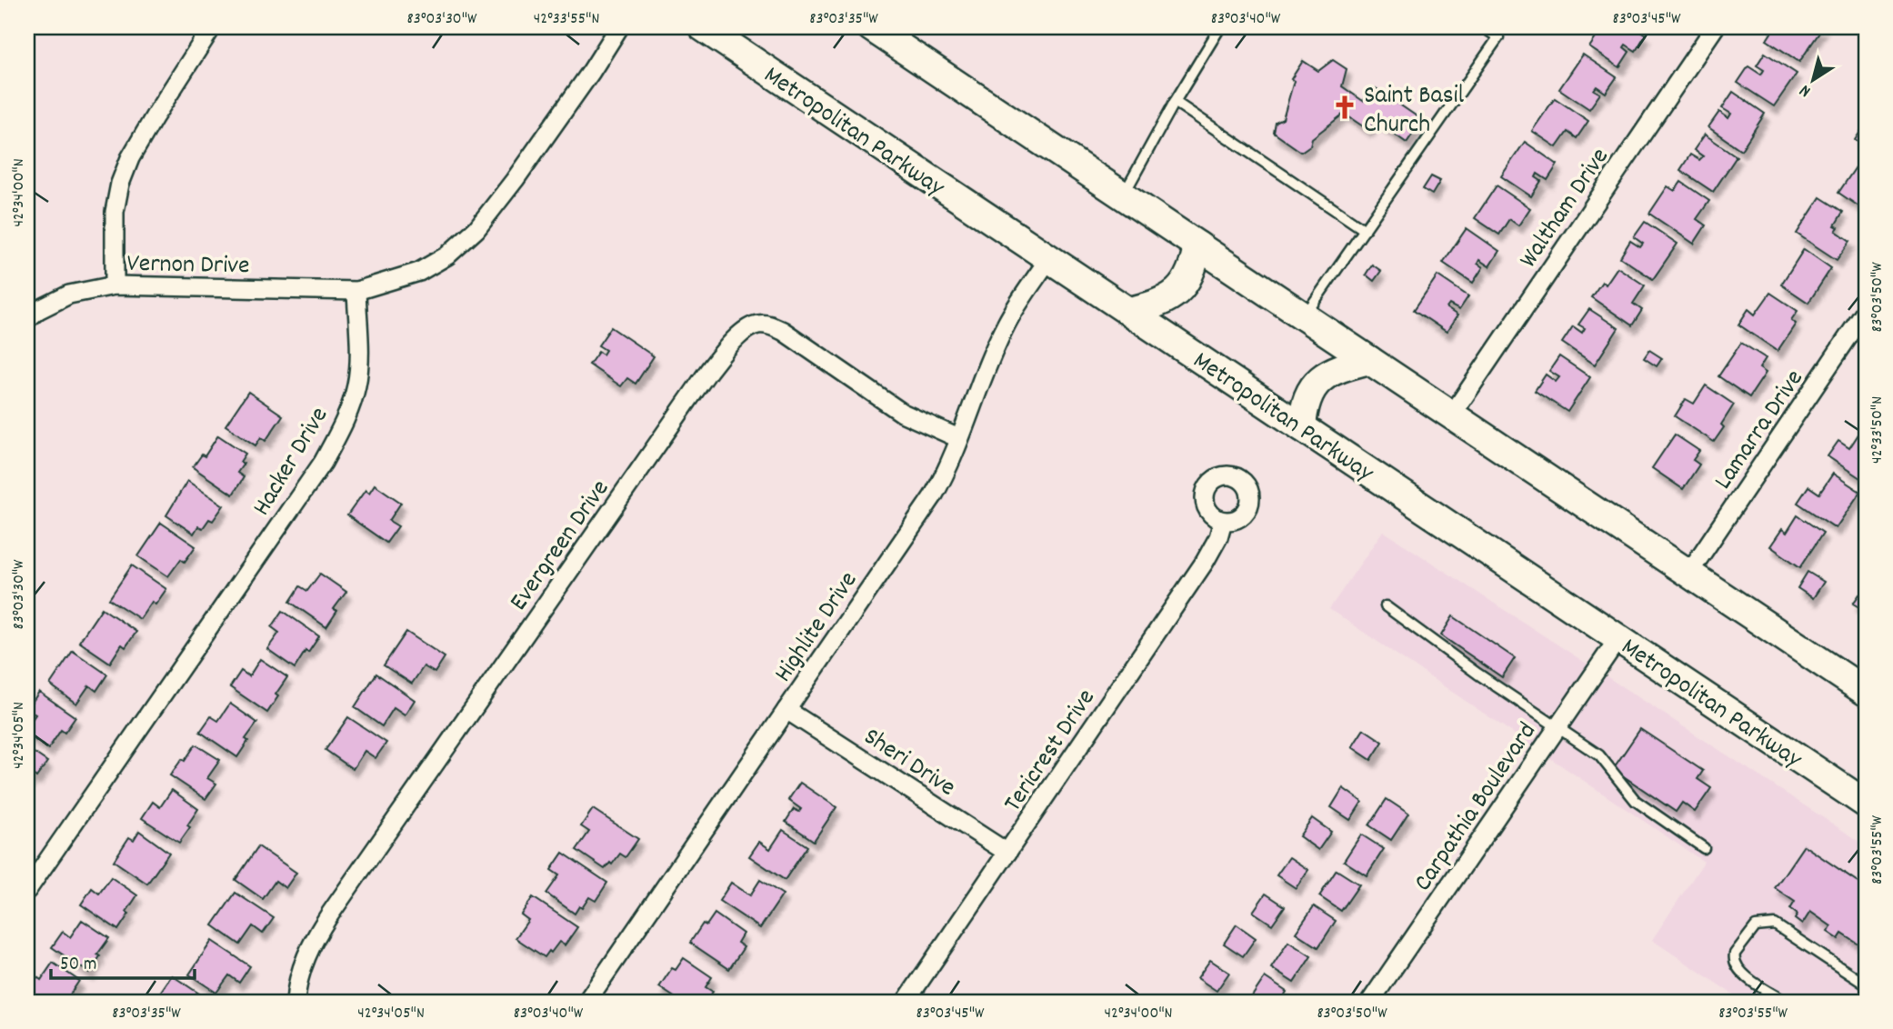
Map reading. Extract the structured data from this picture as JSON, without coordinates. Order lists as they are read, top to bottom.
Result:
{
  "streets": {
    "main road": ["Metropolitan Parkway"],
    "street": [
      "Waltham Drive",
      "Vernon Drive",
      "Lamarra Drive",
      "Hacker Drive",
      "Evergreen Drive",
      "Highlite Drive",
      "Tericrest Drive",
      "Sheri Drive",
      "Carpathia Boulevard"
    ]
  },
  "crossings": [
    ["Metropolitan Parkway", "Highlite Drive"],
    ["Metropolitan Parkway", "Carpathia Boulevard"],
    ["Vernon Drive", "Hacker Drive"],
    ["Evergreen Drive", "Highlite Drive"],
    ["Highlite Drive", "Sheri Drive"],
    ["Tericrest Drive", "Sheri Drive"]
  ],
  "places": {
    "church": ["Saint Basil Church"]
  },
  "scale_bar": "50 m",
  "north": "bottom left",
  "coordinates": [
    "83°03'30\"W",
    "42°33'55\"N",
    "83°03'35\"W",
    "83°03'40\"W",
    "83°03'45\"W",
    "42°34'00\"N",
    "83°03'50\"W",
    "42°33'50\"N",
    "42°34'05\"N",
    "83°03'55\"W"
  ]
}
